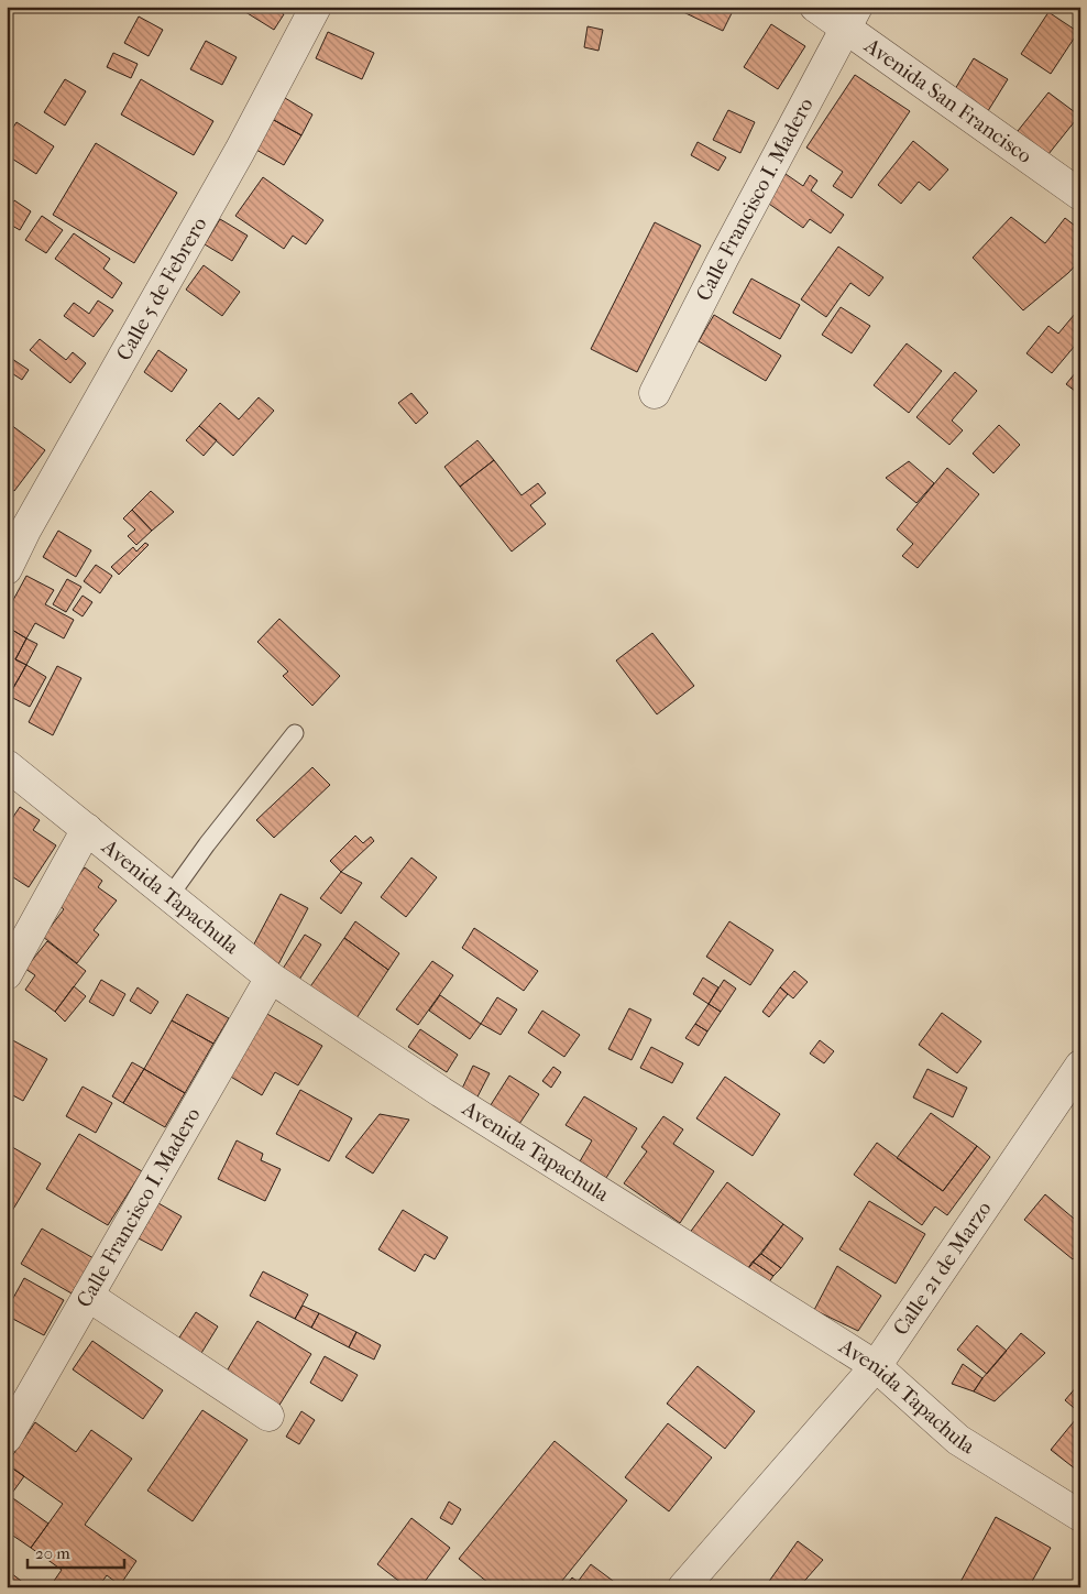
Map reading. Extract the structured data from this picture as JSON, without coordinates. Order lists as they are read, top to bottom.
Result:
{
  "streets": {
    "street": [
      "Avenida San Francisco",
      "Calle Francisco I. Madero",
      "Calle 5 de Febrero",
      "Avenida Tapachula",
      "Calle 21 de Marzo"
    ]
  },
  "crossings": [
    ["Avenida San Francisco", "Calle Francisco I. Madero"],
    ["Calle Francisco I. Madero", "Avenida Tapachula"],
    ["Avenida Tapachula", "Calle 21 de Marzo"]
  ],
  "scale_bar": "20 m"
}
